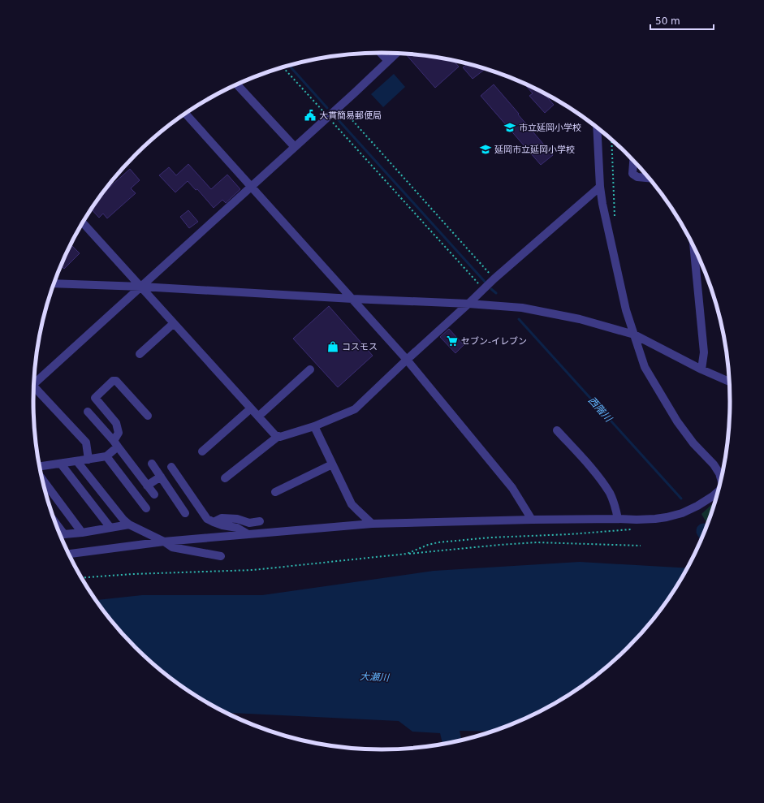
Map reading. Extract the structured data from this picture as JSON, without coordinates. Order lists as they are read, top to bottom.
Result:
{
  "water": ["西階川", "大瀬川"],
  "places": {
    "public building": ["大貫簡易郵便局"],
    "school or university": ["市立延岡小学校", "延岡市立延岡小学校"],
    "supermarket": ["セブン-イレブン"],
    "shop": ["コスモス"]
  },
  "scale_bar": "50 m"
}
